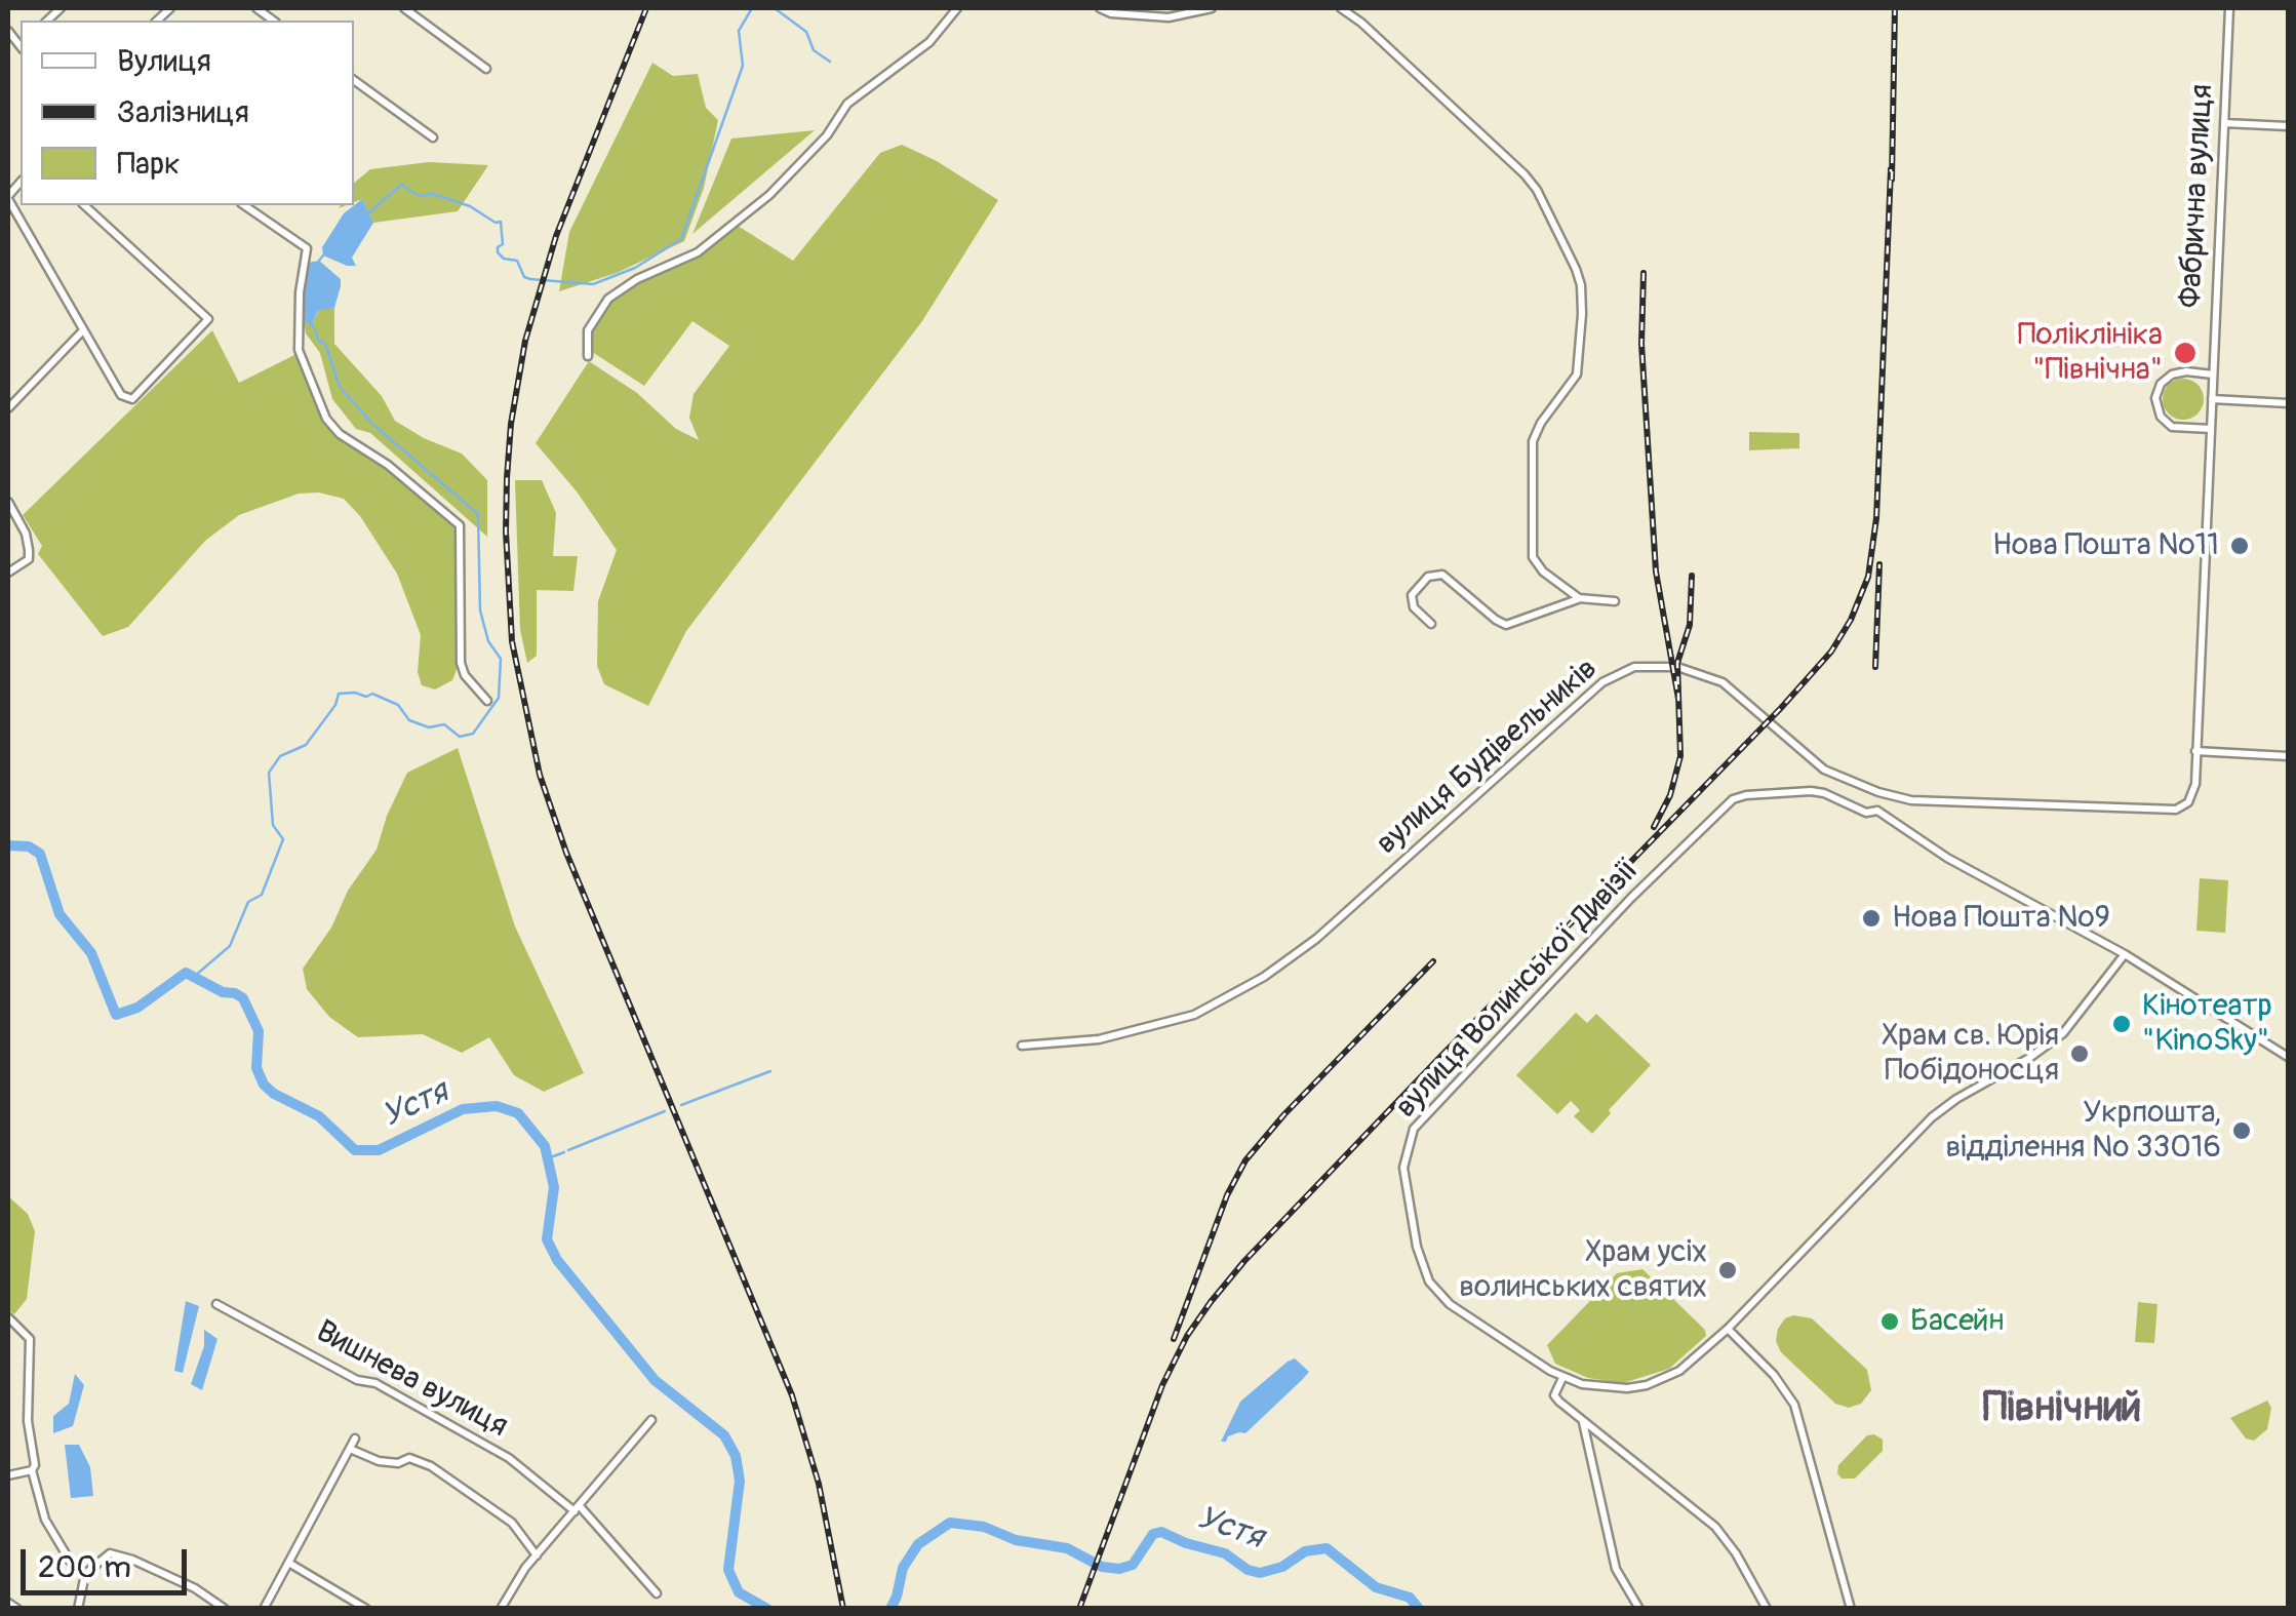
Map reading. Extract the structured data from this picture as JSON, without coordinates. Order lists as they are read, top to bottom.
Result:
{
  "streets": {
    "street": [
      "Фабрична вулиця",
      "вулиця Будівельників",
      "вулиця Волинської Дивізії",
      "Вишнева вулиця"
    ]
  },
  "crossings": [
    ["Фабрична вулиця", "вулиця Будівельників"]
  ],
  "districts": ["Північний"],
  "water": ["Устя"],
  "places": [
    "Поліклініка \"Північна\"",
    "Нова Пошта №11",
    "Нова Пошта №9",
    "Кінотеатр \"KinoSky\"",
    "Храм св. Юрія Побідоносця",
    "Укрпошта, відділення № 33016",
    "Храм усіх волинських святих",
    "Басейн"
  ],
  "legend": ["Вулиця", "Залізниця", "Парк"],
  "scale_bar": "200 m"
}
